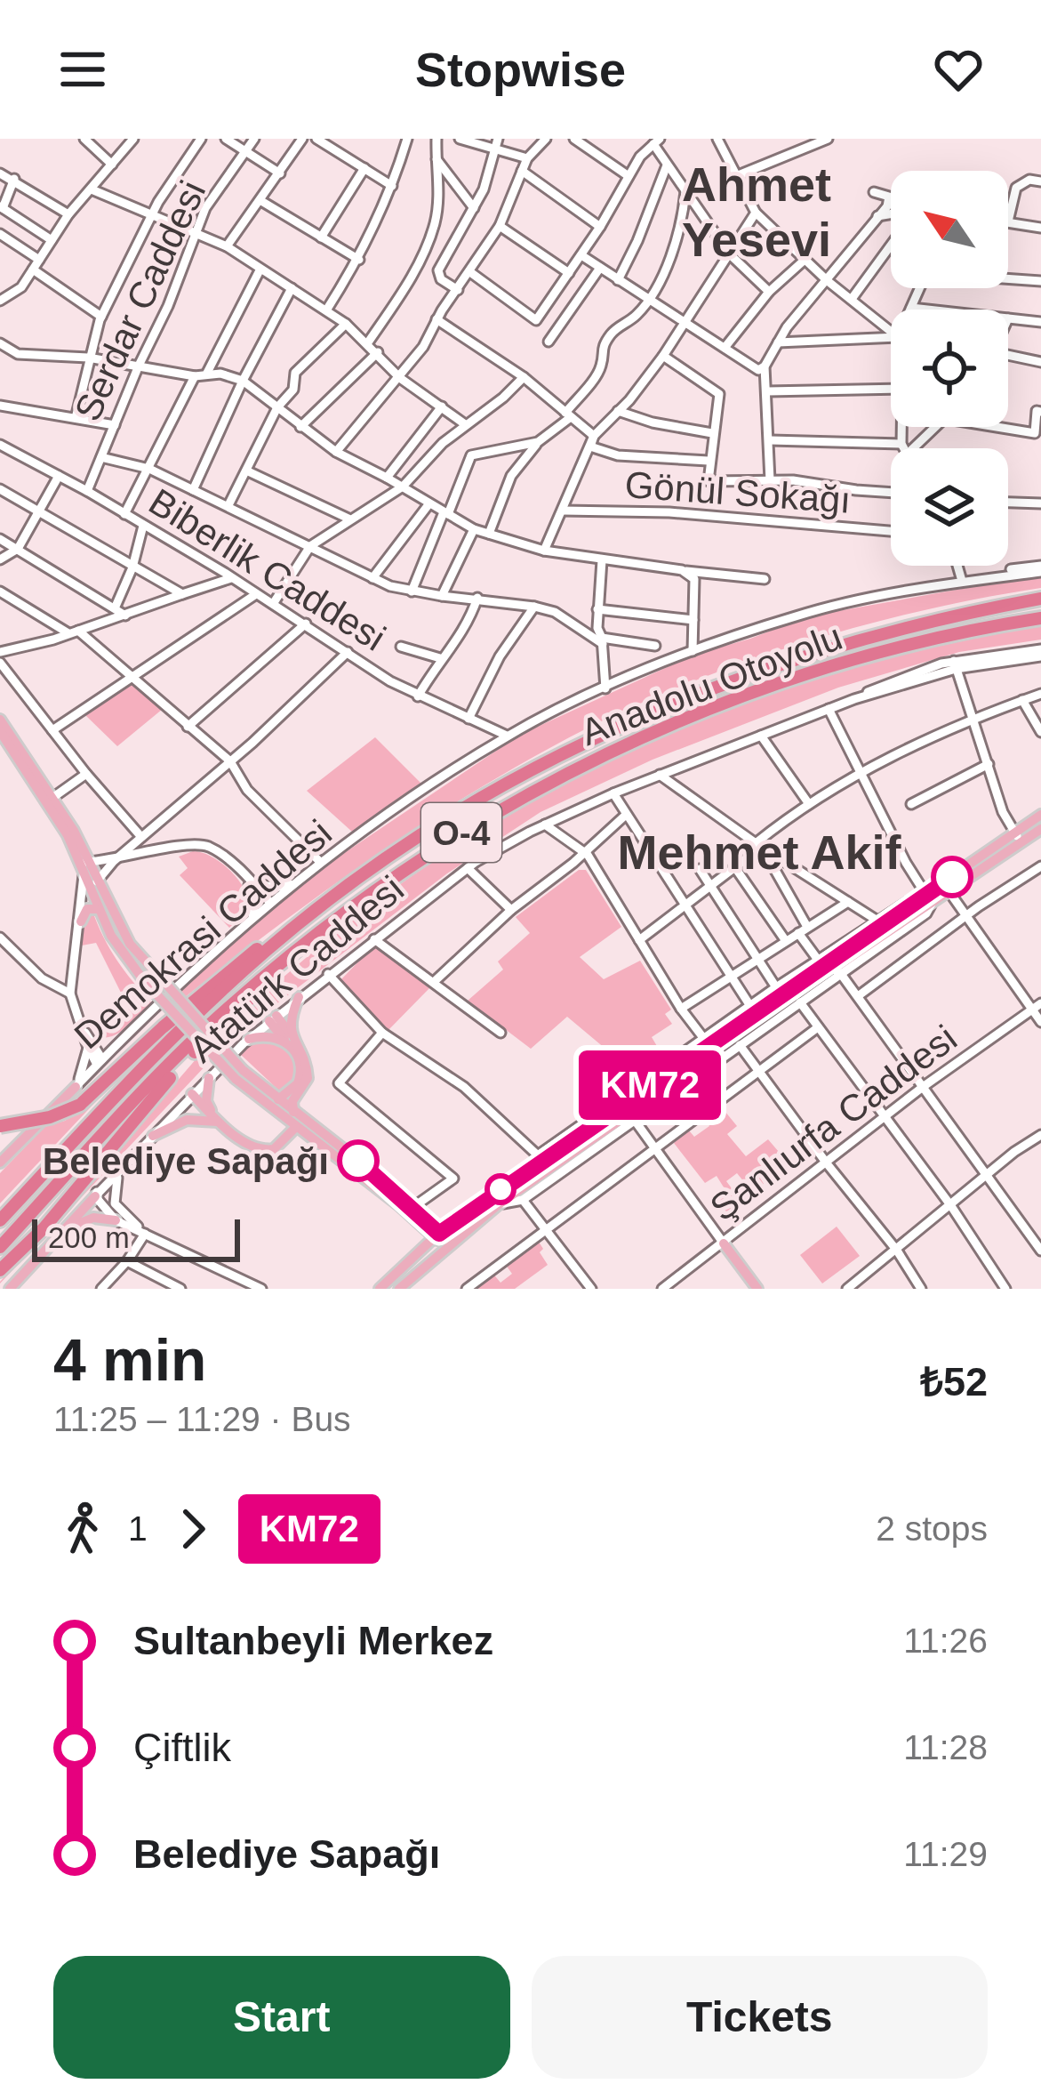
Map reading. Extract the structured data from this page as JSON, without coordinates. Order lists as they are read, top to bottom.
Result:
{
  "streets": {
    "highway": ["Anadolu Otoyolu", "O-4"],
    "main road": ["Demokrasi Caddesi", "Atatürk Caddesi"],
    "street": [
      "Serdar Caddesi",
      "Gönül Sokağı",
      "Biberlik Caddesi",
      "Şanlıurfa Caddesi"
    ]
  },
  "crossings": [
    ["Serdar Caddesi", "Biberlik Caddesi"],
    ["Biberlik Caddesi", "Demokrasi Caddesi"]
  ],
  "districts": ["Ahmet Yesevi", "Mehmet Akif"],
  "places": ["Belediye Sapağı"],
  "lines": ["bus line KM72"],
  "scale_bar": "200 m",
  "north": "top left",
  "page": {
    "header": "Stopwise",
    "on_map": "KM72",
    "scale": "200 m",
    "heading": ["4 min", "11:25 – 11:29 · Bus", "₺52"],
    "legs": ["1", "KM72", "2 stops"],
    "list": [
      {
        "name": "Sultanbeyli Merkez",
        "value": "11:26"
      },
      {
        "name": "Çiftlik",
        "value": "11:28"
      },
      {
        "name": "Belediye Sapağı",
        "value": "11:29"
      }
    ],
    "buttons": ["Start", "Tickets"]
  }
}
